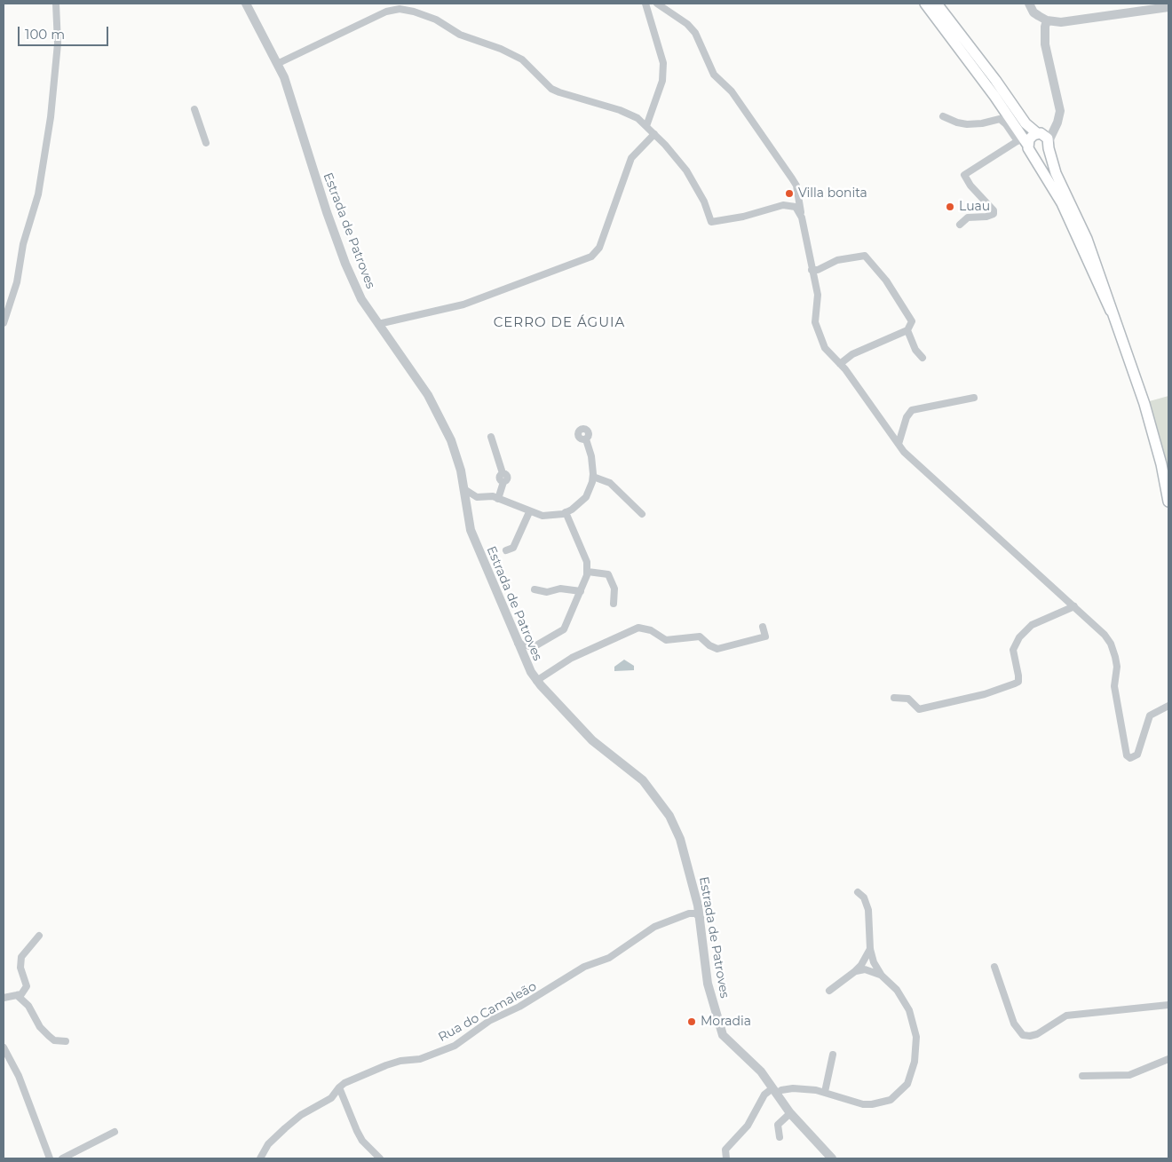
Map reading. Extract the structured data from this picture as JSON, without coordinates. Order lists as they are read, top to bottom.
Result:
{
  "streets": {
    "street": ["Estrada de Patroves", "Rua do Camaleão"]
  },
  "districts": ["CERRO DE ÁGUIA"],
  "places": ["Villa bonita", "Luau", "Moradia"],
  "scale_bar": "100 m"
}
